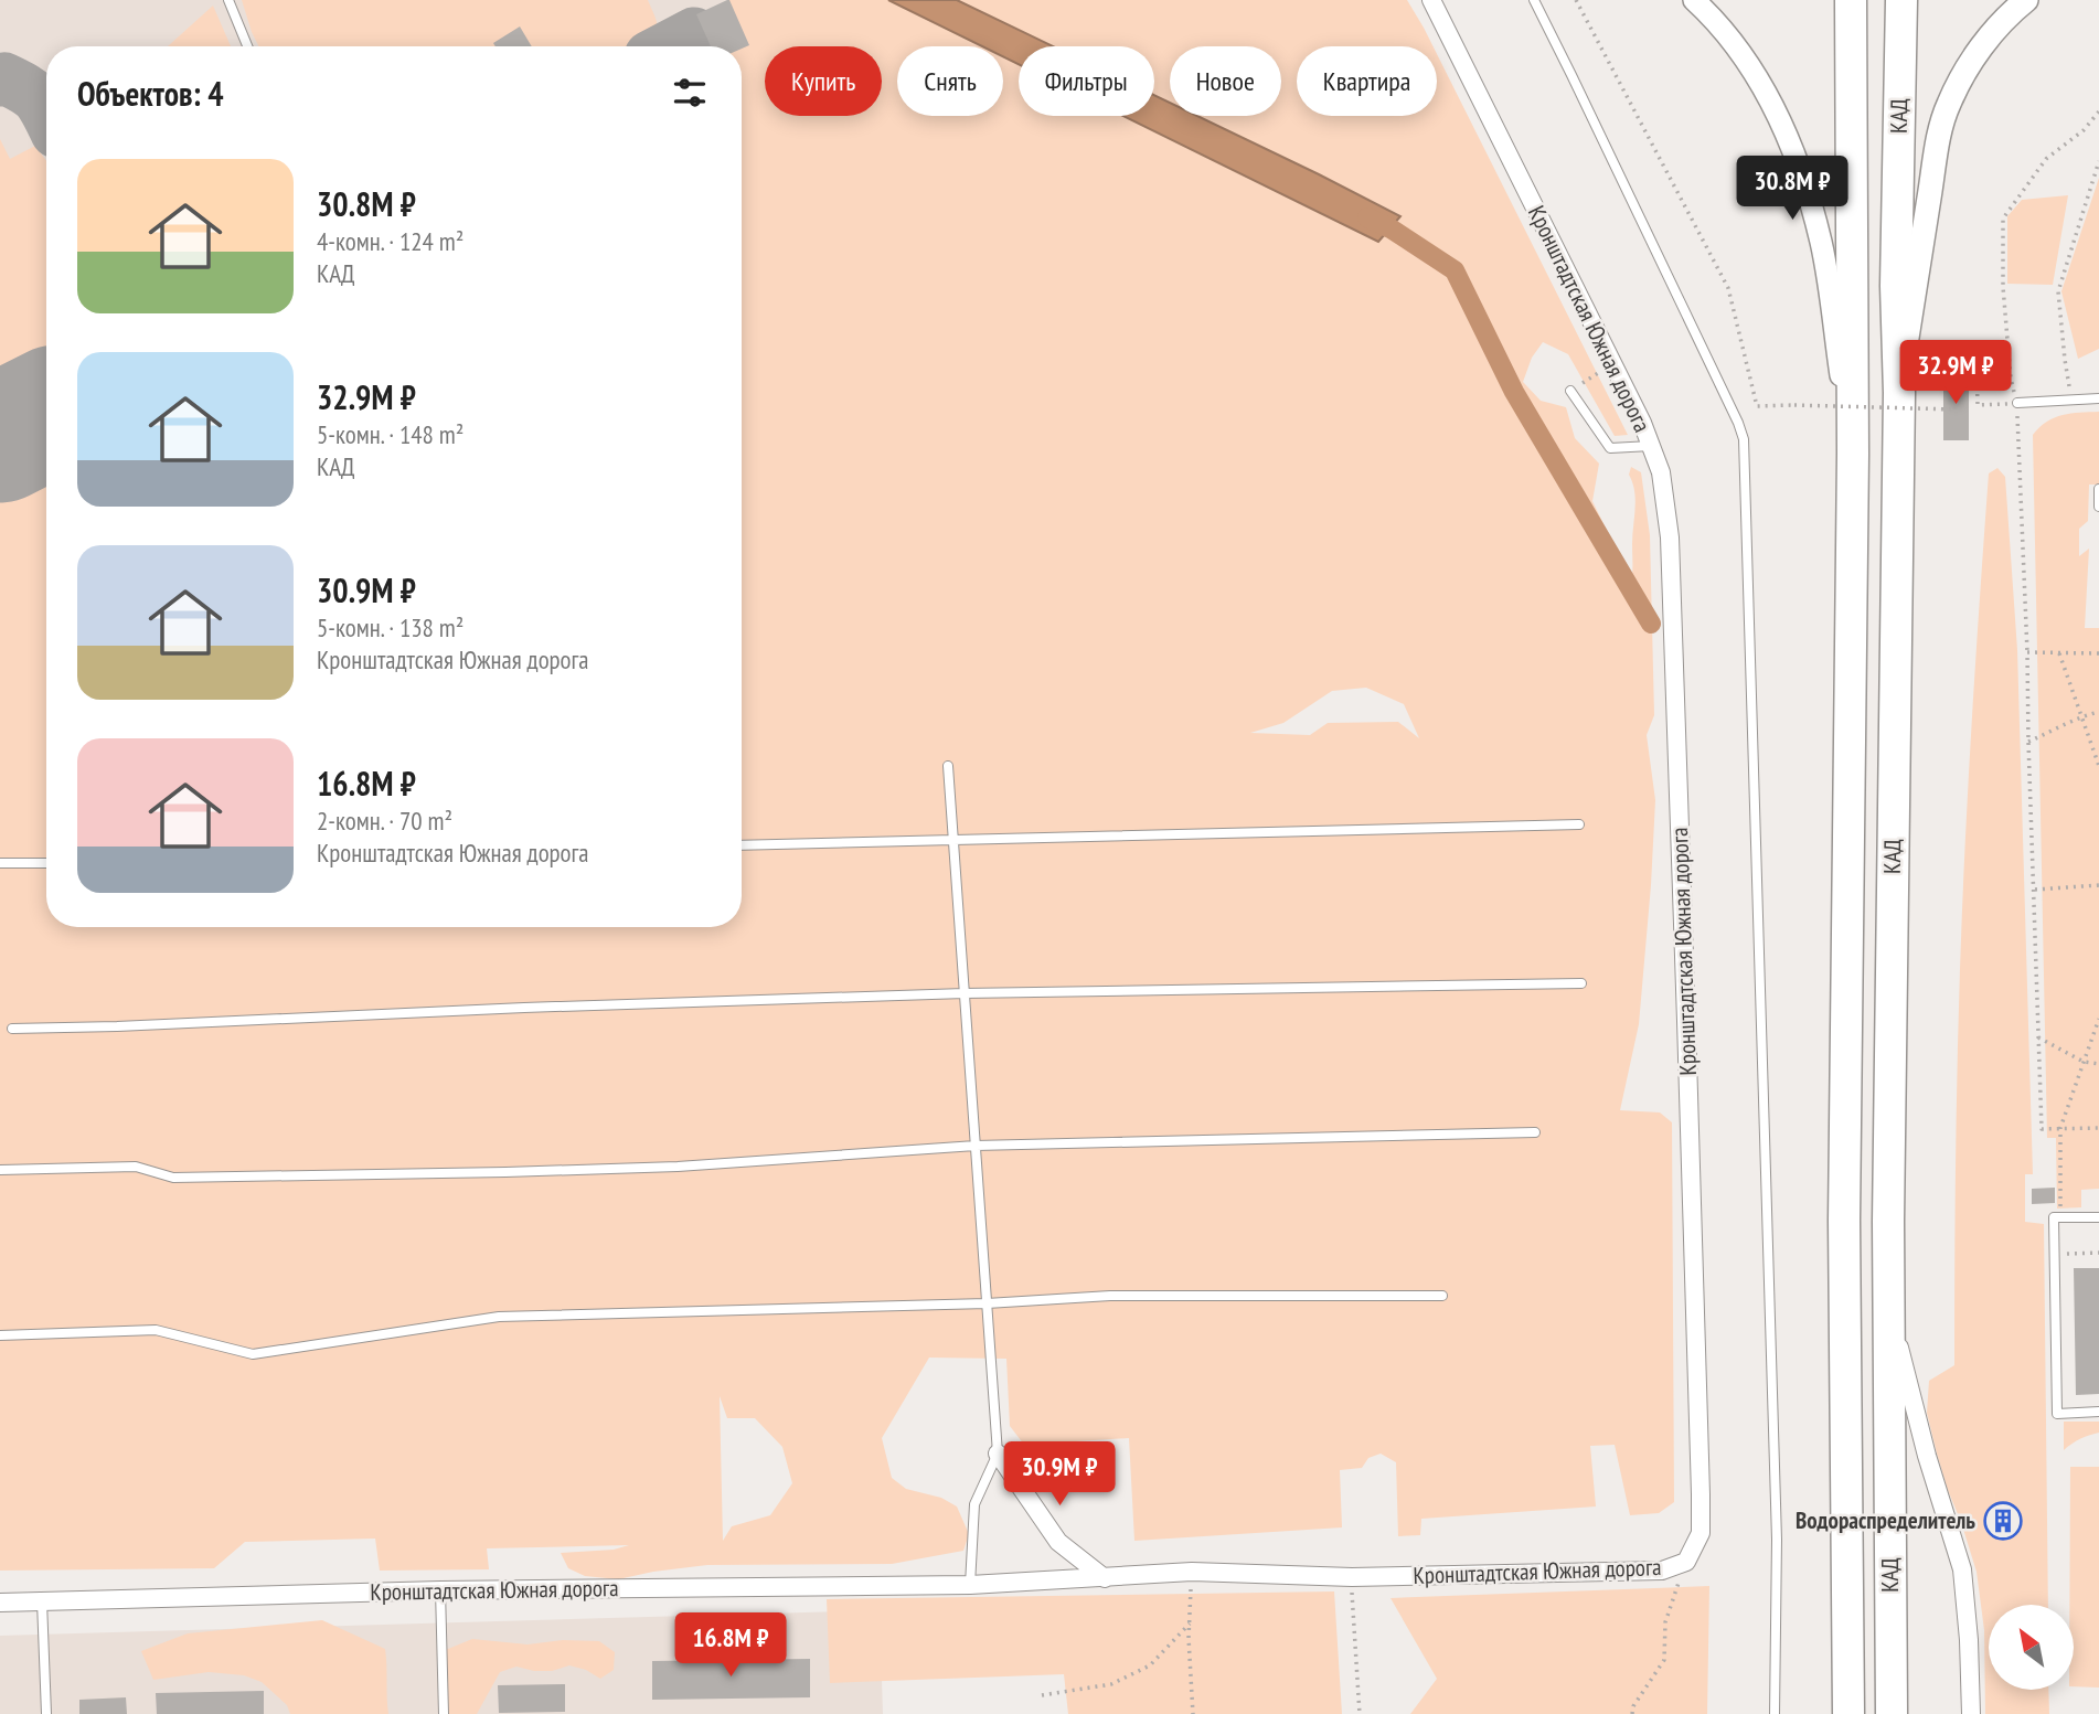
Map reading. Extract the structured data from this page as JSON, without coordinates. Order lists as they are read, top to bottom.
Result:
{
  "streets": {
    "highway": ["КАД"],
    "street": ["Кронштадтская Южная дорога"]
  },
  "places": {
    "building": ["Водораспределитель"]
  },
  "north": "top left",
  "page": {
    "chip": [
      "Купить",
      "Снять",
      "Фильтры",
      "Новое",
      "Квартира"
    ],
    "heading": "Объектов: 4",
    "list": [
      {
        "name": "30.8M ₽",
        "note": "4-комн. · 124 m² · КАД"
      },
      {
        "name": "32.9M ₽",
        "note": "5-комн. · 148 m² · КАД"
      },
      {
        "name": "30.9M ₽",
        "note": "5-комн. · 138 m² · Кронштадтская Южная дорога"
      },
      {
        "name": "16.8M ₽",
        "note": "2-комн. · 70 m² · Кронштадтская Южная дорога"
      }
    ],
    "price": [
      "30.8M ₽",
      "32.9M ₽",
      "30.9M ₽",
      "16.8M ₽"
    ]
  }
}
